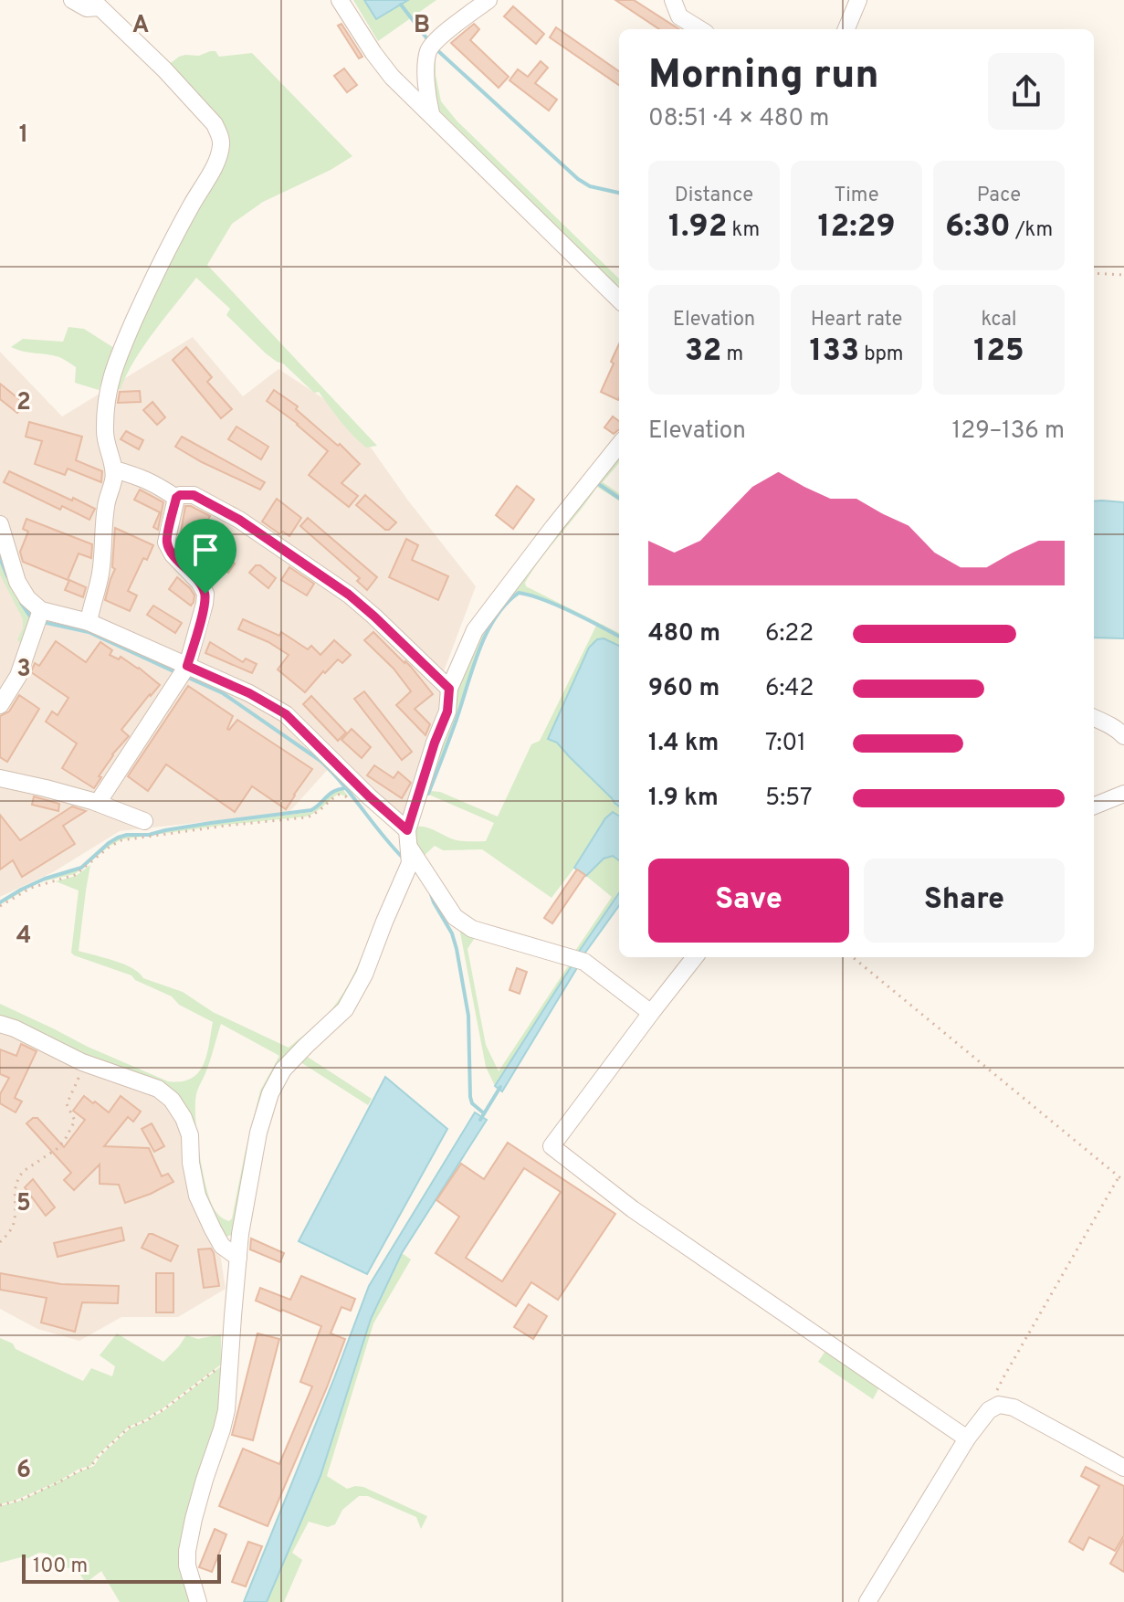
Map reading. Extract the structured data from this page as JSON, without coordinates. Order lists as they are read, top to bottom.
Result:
{
  "scale_bar": "100 m",
  "page": {
    "heading": ["Morning run", "08:51 · 4 × 480 m"],
    "stats": [
      ["Distance", "1.92 km"],
      ["Time", "12:29"],
      ["Pace", "6:30 /km"],
      ["Elevation", "32 m"],
      ["Heart rate", "133 bpm"],
      ["kcal", "125"]
    ],
    "chart": ["Elevation", "129–136 m"],
    "list": [
      {
        "name": "480 m",
        "note": "6:22"
      },
      {
        "name": "960 m",
        "note": "6:42"
      },
      {
        "name": "1.4 km",
        "note": "7:01"
      },
      {
        "name": "1.9 km",
        "note": "5:57"
      }
    ],
    "buttons": ["Save", "Share"],
    "scale": "100 m"
  },
  "grid": {
    "columns": ["A", "B"],
    "rows": [
      "1",
      "2",
      "3",
      "4",
      "5",
      "6"
    ]
  }
}
